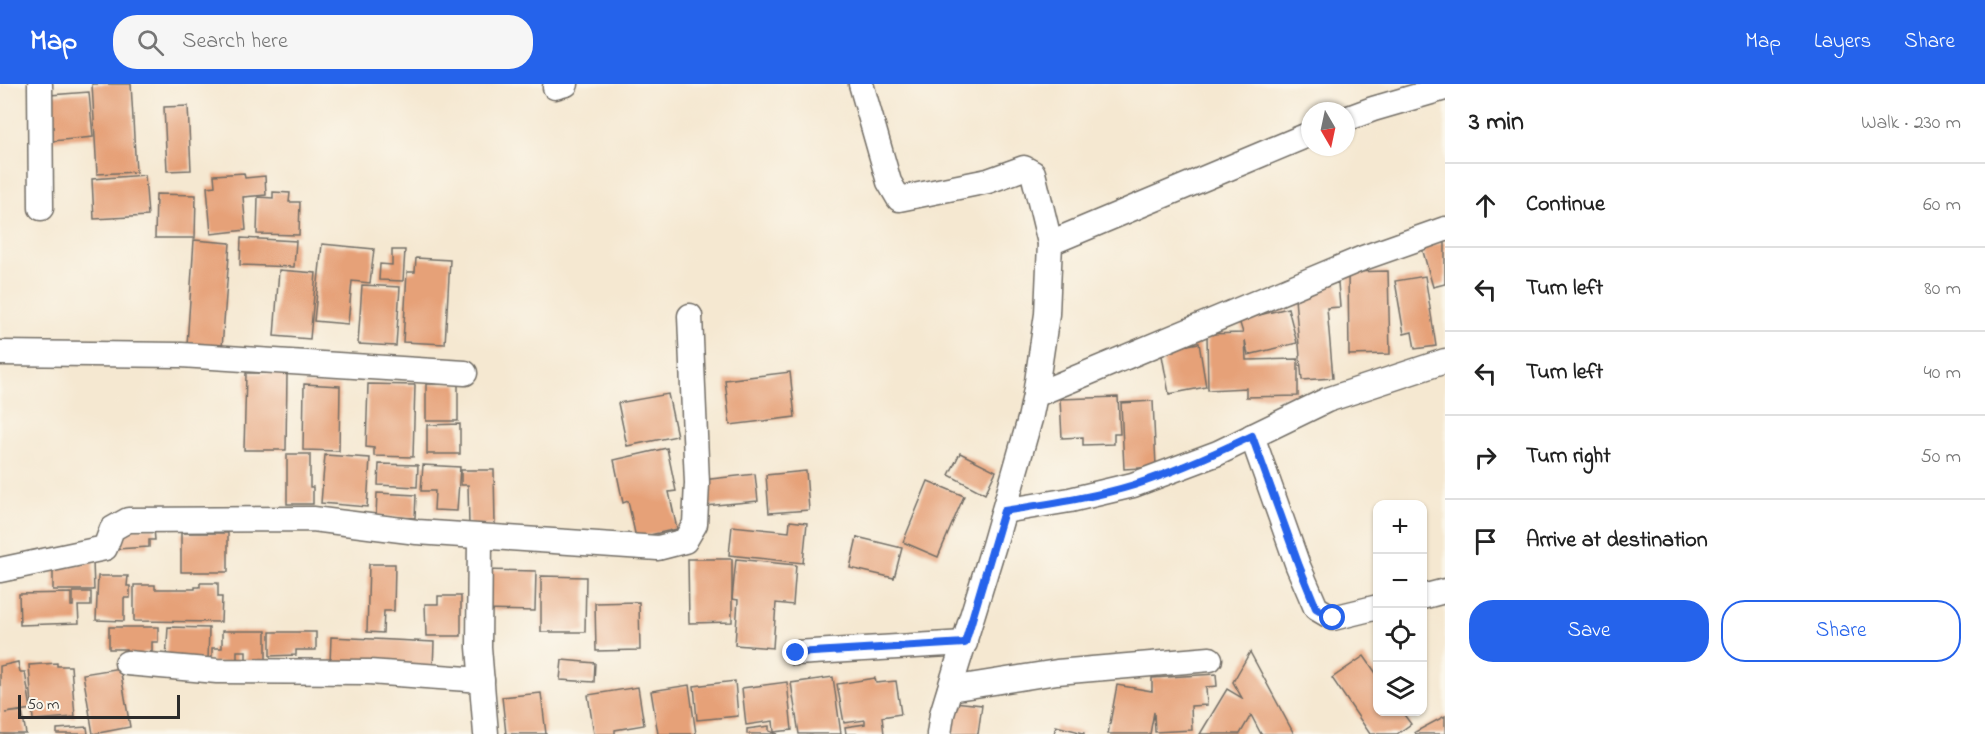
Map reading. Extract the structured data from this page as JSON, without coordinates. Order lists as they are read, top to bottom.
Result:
{
  "scale_bar": "50 m",
  "north": "bottom",
  "page": {
    "header": "Map",
    "search": "Search here",
    "nav": ["Map", "Layers", "Share"],
    "heading": ["3 min", "Walk · 230 m"],
    "list": [
      ["Continue", "60 m"],
      ["Turn left", "80 m"],
      ["Turn left", "40 m"],
      ["Turn right", "50 m"],
      "Arrive at destination"
    ],
    "map_buttons": ["+", "−"],
    "buttons": ["Save", "Share"],
    "scale": "50 m"
  }
}
